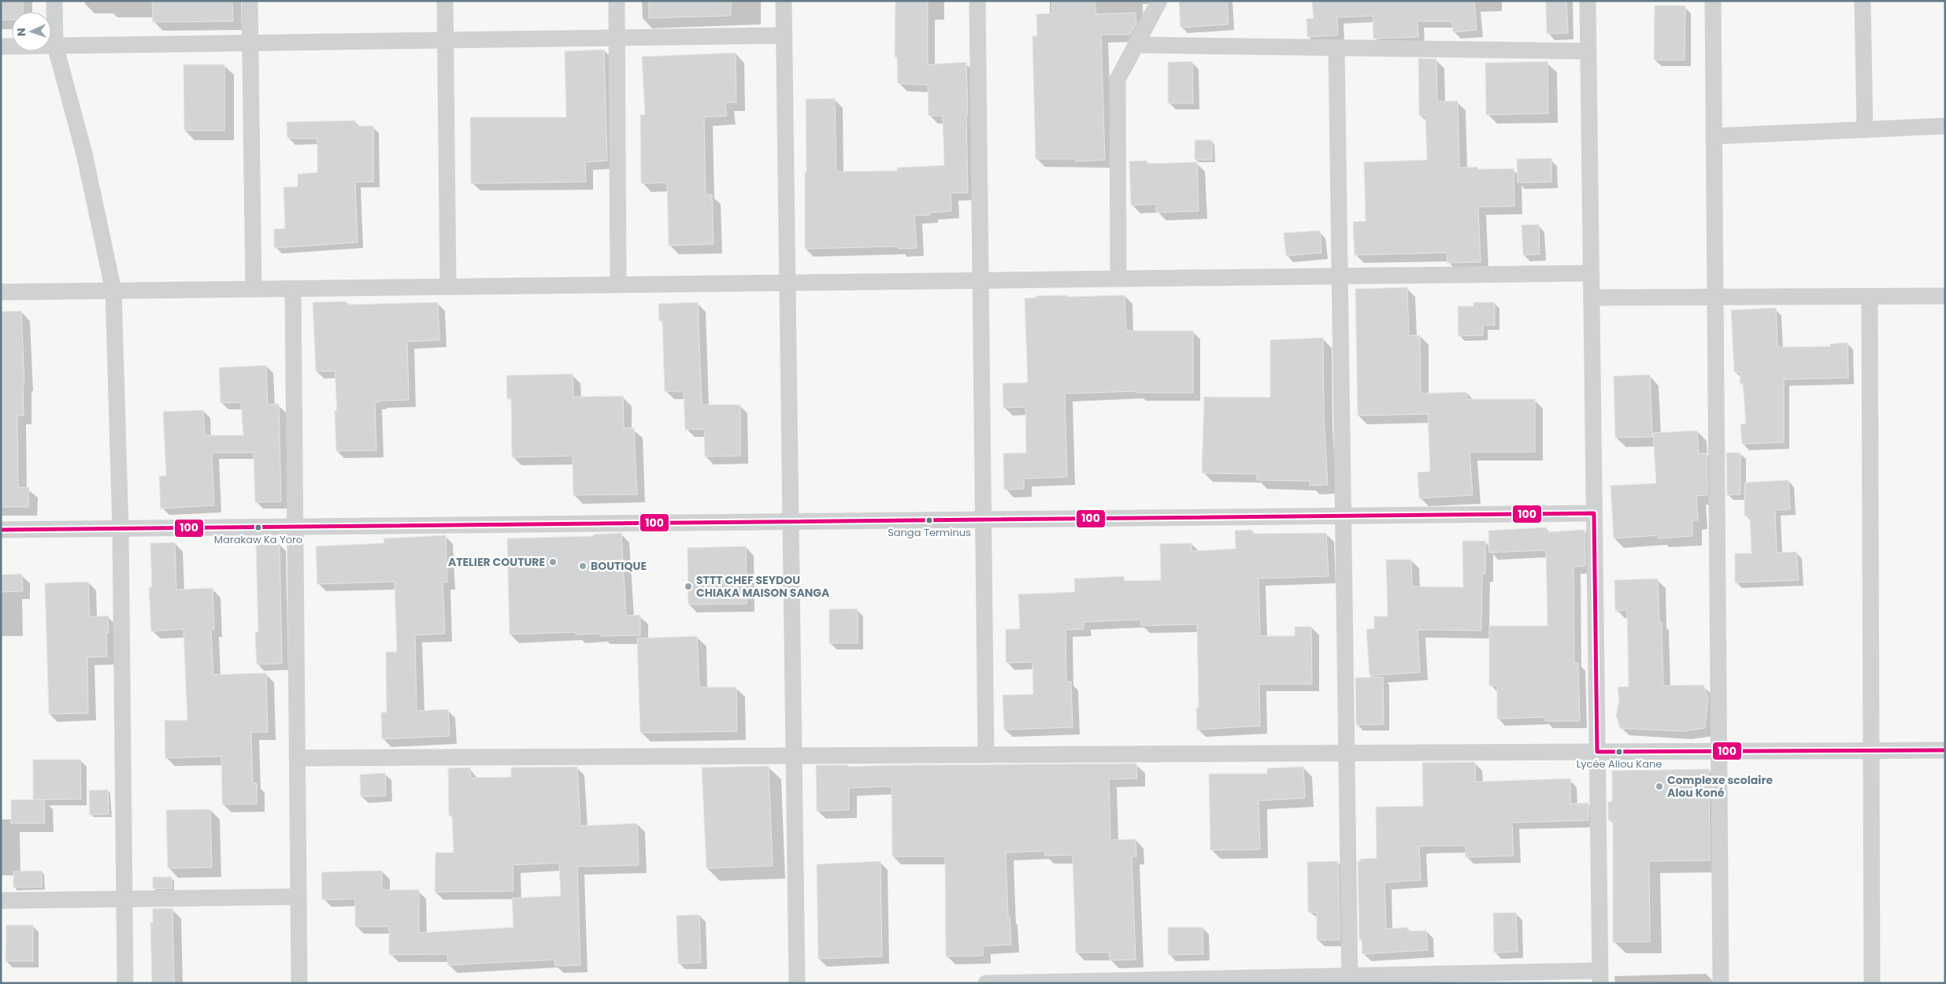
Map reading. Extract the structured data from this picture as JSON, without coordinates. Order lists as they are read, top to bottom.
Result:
{
  "places": [
    "Sanga Terminus",
    "Marakaw Ka Yoro",
    "ATELIER COUTURE",
    "BOUTIQUE",
    "STTT CHEF SEYDOU CHIAKA MAISON SANGA",
    "Lycée Aliou Kane",
    "Complexe scolaire Alou Koné"
  ],
  "lines": ["transit line 100"],
  "north": "left"
}
